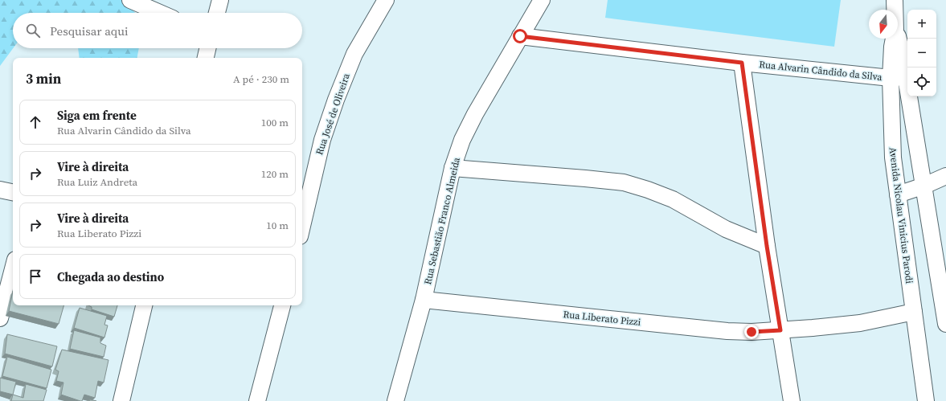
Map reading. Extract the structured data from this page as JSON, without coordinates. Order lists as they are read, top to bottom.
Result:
{
  "streets": {
    "street": [
      "Rua Alvarin Cândido da Silva",
      "Rua José de Oliveira",
      "Avenida Nicolau Vinicius Parodi",
      "Rua Sebastião Franco Almeida",
      "Rua Liberato Pizzi"
    ]
  },
  "crossings": [
    ["Rua Alvarin Cândido da Silva", "Avenida Nicolau Vinicius Parodi"],
    ["Rua Alvarin Cândido da Silva", "Rua Sebastião Franco Almeida"],
    ["Avenida Nicolau Vinicius Parodi", "Rua Liberato Pizzi"],
    ["Rua Sebastião Franco Almeida", "Rua Liberato Pizzi"]
  ],
  "north": "bottom",
  "page": {
    "map_buttons": ["+", "−"],
    "search": "Pesquisar aqui",
    "heading": ["3 min", "A pé · 230 m"],
    "list": [
      ["Siga em frente", "Rua Alvarin Cândido da Silva", "100 m"],
      ["Vire à direita", "Rua Luiz Andreta", "120 m"],
      ["Vire à direita", "Rua Liberato Pizzi", "10 m"],
      "Chegada ao destino"
    ]
  }
}
